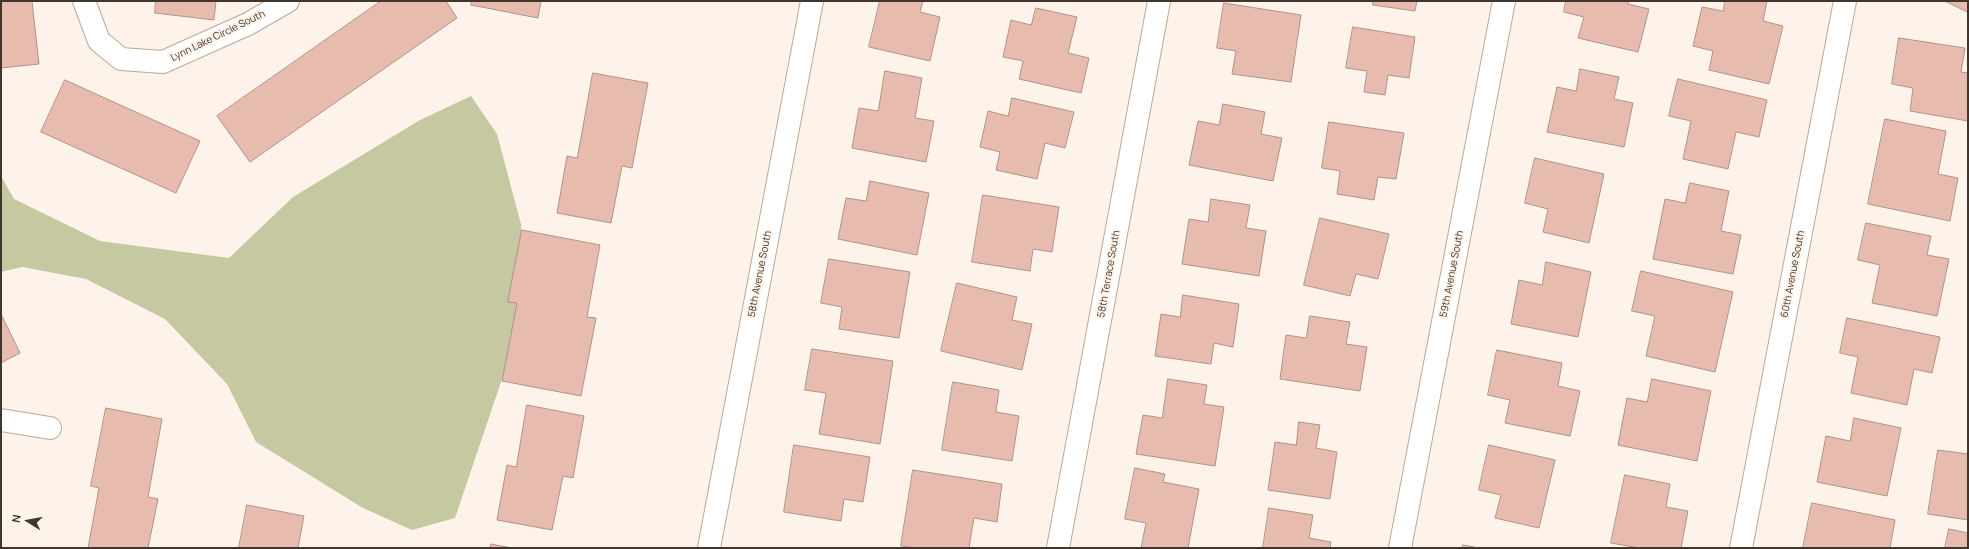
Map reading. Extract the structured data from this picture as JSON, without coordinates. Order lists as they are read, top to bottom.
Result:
{
  "streets": {
    "street": [
      "Lynn Lake Circle South",
      "58th Avenue South",
      "58th Terrace South",
      "59th Avenue South",
      "60th Avenue South"
    ]
  },
  "north": "left"
}
